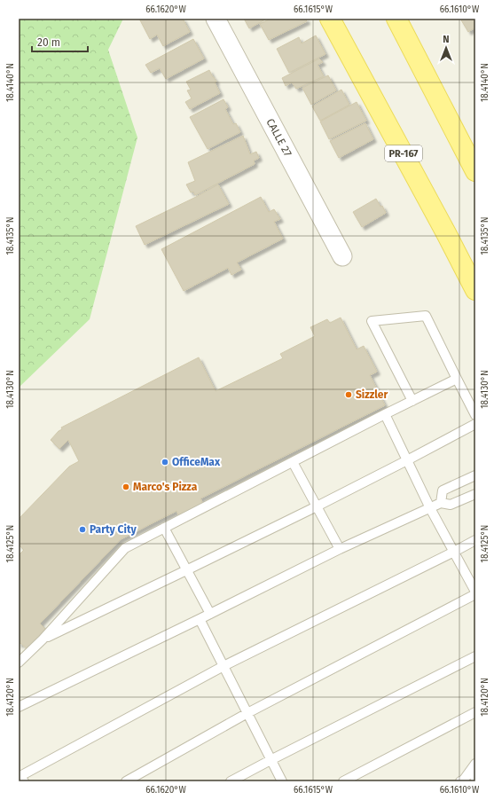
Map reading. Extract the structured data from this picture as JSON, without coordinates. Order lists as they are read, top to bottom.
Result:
{
  "streets": {
    "main road": ["PR-167"],
    "street": ["CALLE 27"]
  },
  "places": [
    "Sizzler",
    "OfficeMax",
    "Marco's Pizza",
    "Party City"
  ],
  "scale_bar": "20 m",
  "north": "top",
  "coordinates": [
    "66.1620°W",
    "66.1615°W",
    "66.1610°W",
    "18.4140°N",
    "18.4135°N",
    "18.4130°N",
    "18.4125°N",
    "18.4120°N"
  ]
}
